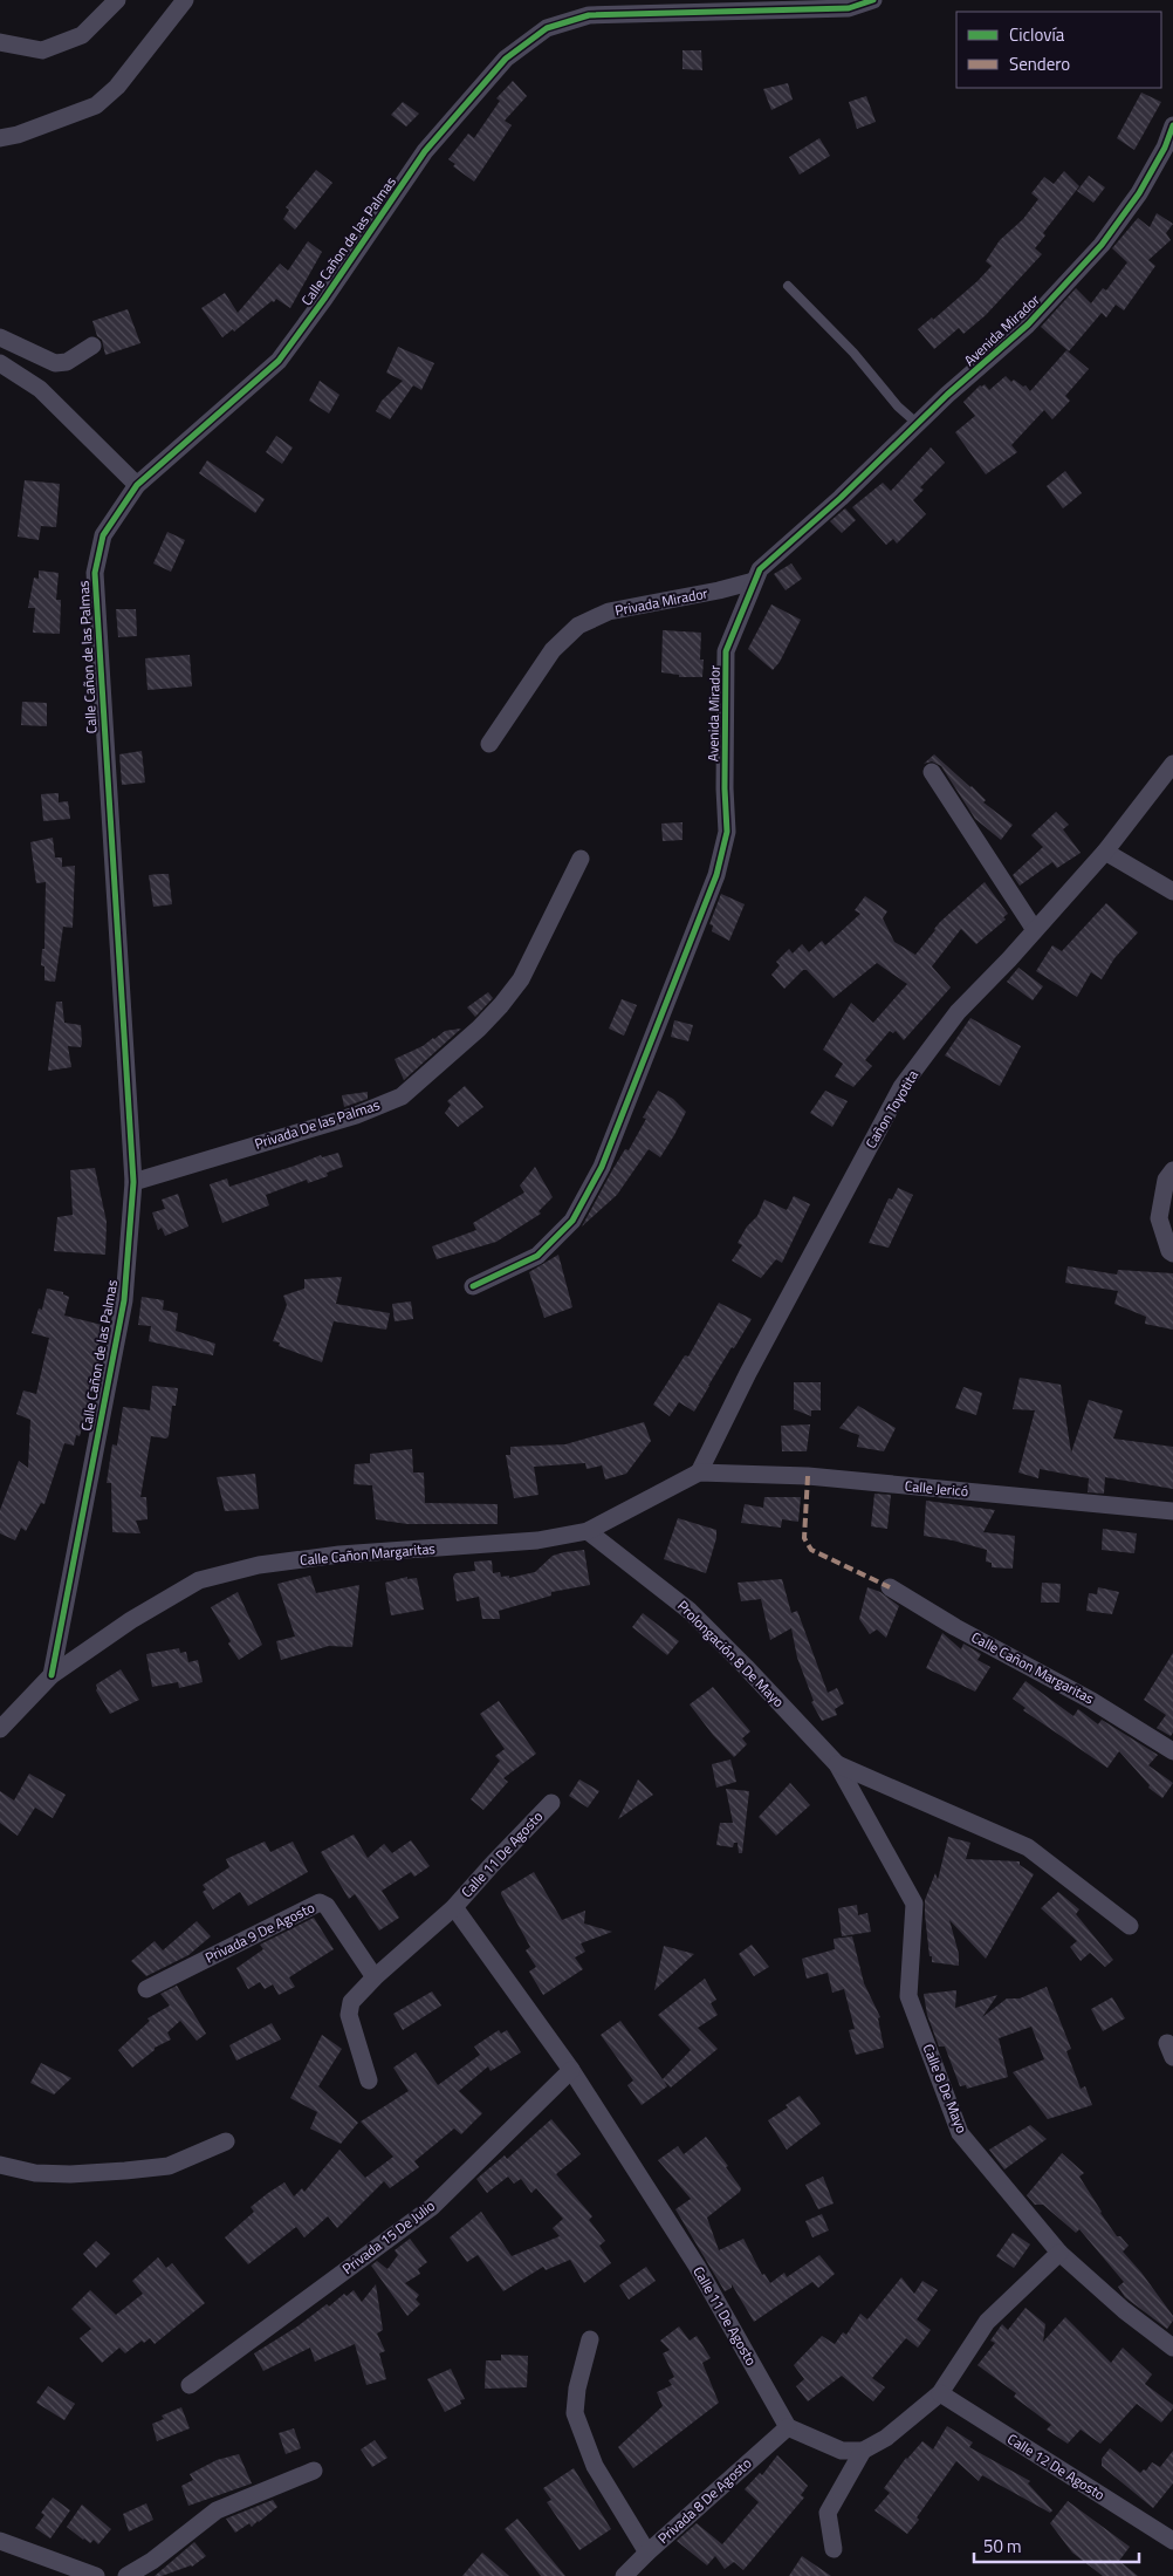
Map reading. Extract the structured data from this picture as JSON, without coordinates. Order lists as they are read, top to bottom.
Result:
{
  "streets": {
    "street": [
      "Calle Cañon de las Palmas",
      "Avenida Mirador",
      "Privada Mirador",
      "Cañon Toyotita",
      "Privada De las Palmas",
      "Calle Jericó",
      "Calle Cañon Margaritas",
      "Prolongación 8 De Mayo",
      "Calle 11 De Agosto",
      "Privada 9 De Agosto",
      "Calle 8 De Mayo",
      "Privada 15 De Julio",
      "Calle 12 De Agosto",
      "Privada 8 De Agosto"
    ]
  },
  "crossings": [
    ["Calle Cañon de las Palmas", "Privada De las Palmas"],
    ["Calle Cañon de las Palmas", "Calle Cañon Margaritas"],
    ["Avenida Mirador", "Privada Mirador"],
    ["Cañon Toyotita", "Calle Jericó"],
    ["Cañon Toyotita", "Calle Cañon Margaritas"],
    ["Calle Jericó", "Calle Cañon Margaritas"],
    ["Calle Cañon Margaritas", "Prolongación 8 De Mayo"],
    ["Prolongación 8 De Mayo", "Calle 8 De Mayo"],
    ["Calle 11 De Agosto", "Privada 9 De Agosto"],
    ["Calle 11 De Agosto", "Privada 15 De Julio"],
    ["Calle 11 De Agosto", "Privada 8 De Agosto"]
  ],
  "legend": ["Ciclovía", "Sendero"],
  "scale_bar": "50 m"
}
